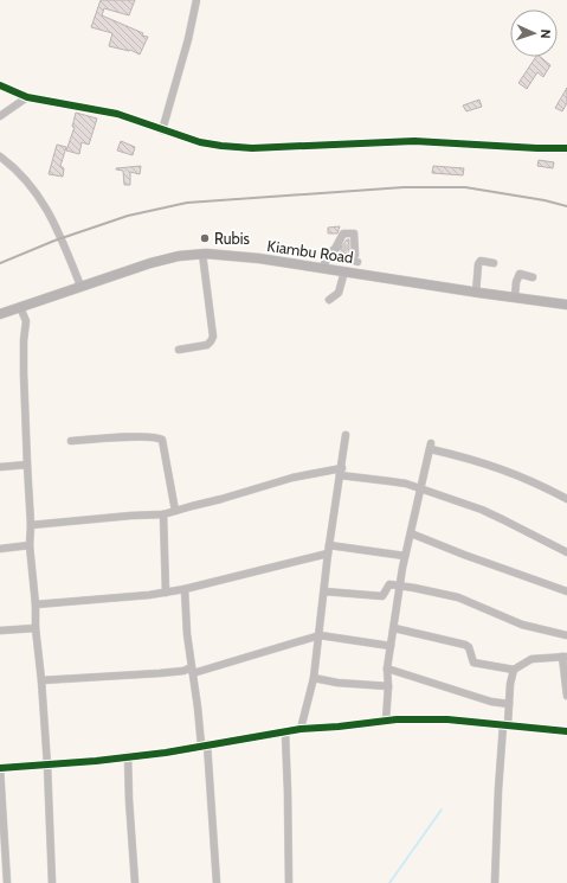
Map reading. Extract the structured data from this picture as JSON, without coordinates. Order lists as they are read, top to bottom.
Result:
{
  "streets": {
    "main road": ["Kiambu Road"]
  },
  "places": ["Rubis"],
  "north": "right"
}
